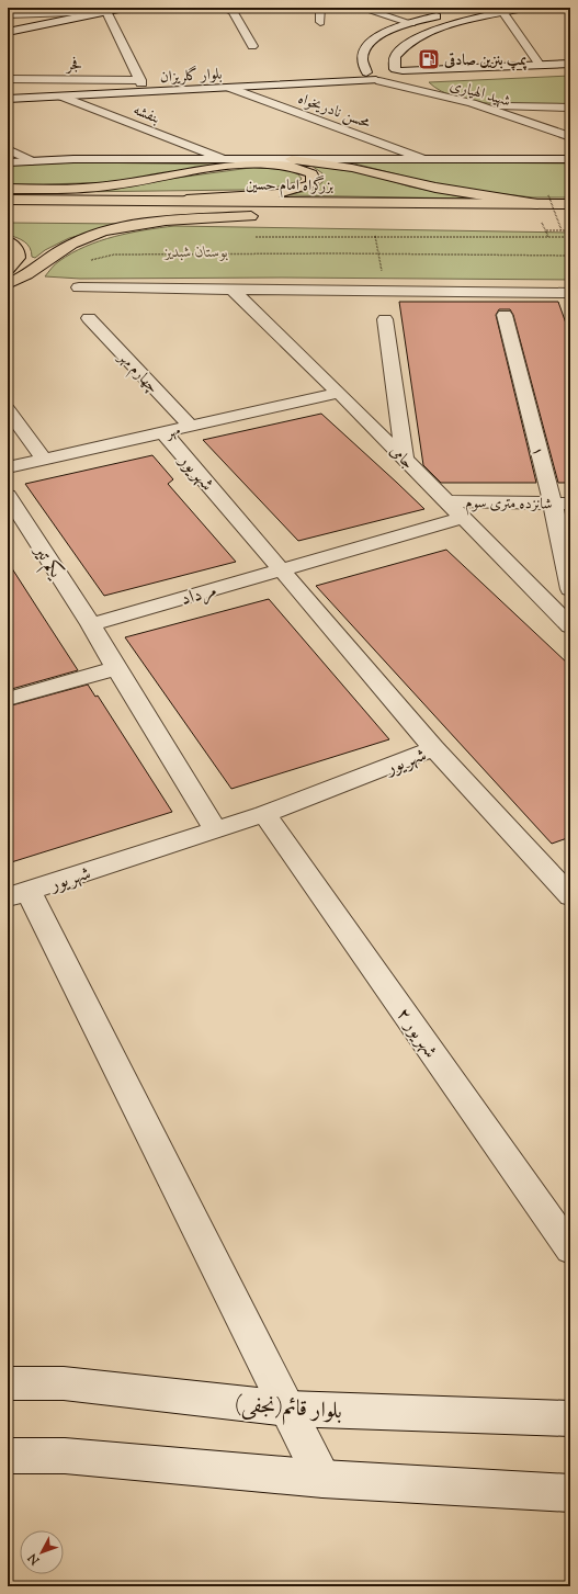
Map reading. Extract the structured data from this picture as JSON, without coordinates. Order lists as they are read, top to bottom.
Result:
{
  "streets": {
    "main road": ["بزرگراه امام حسین"],
    "street": [
      "فجر",
      "بلوار گلریزان",
      "شهید الهیاری",
      "محسن نادریخواه",
      "بنفشه",
      "چهارم مهر",
      "مهر",
      "۱",
      "جامی",
      "شهریور",
      "شانزده متری سوم",
      "یکم تیر",
      "مرداد",
      "شهریور ۲",
      "بلوار قائم(نجفی)"
    ]
  },
  "crossings": [
    ["فجر", "بلوار گلریزان"],
    ["بلوار گلریزان", "شهید الهیاری"],
    ["بلوار گلریزان", "محسن نادریخواه"],
    ["بلوار گلریزان", "بنفشه"],
    ["چهارم مهر", "مهر"],
    ["مهر", "جامی"],
    ["مهر", "شهریور"],
    ["۱", "شانزده متری سوم"],
    ["جامی", "شانزده متری سوم"],
    ["جامی", "مرداد"],
    ["شهریور", "مرداد"],
    ["شهریور", "شهریور ۲"],
    ["یکم تیر", "مرداد"]
  ],
  "parks": ["بوستان شبدیز"],
  "places": {
    "fuel station": ["پمپ بنزین صادقی"]
  },
  "north": "bottom left"
}
